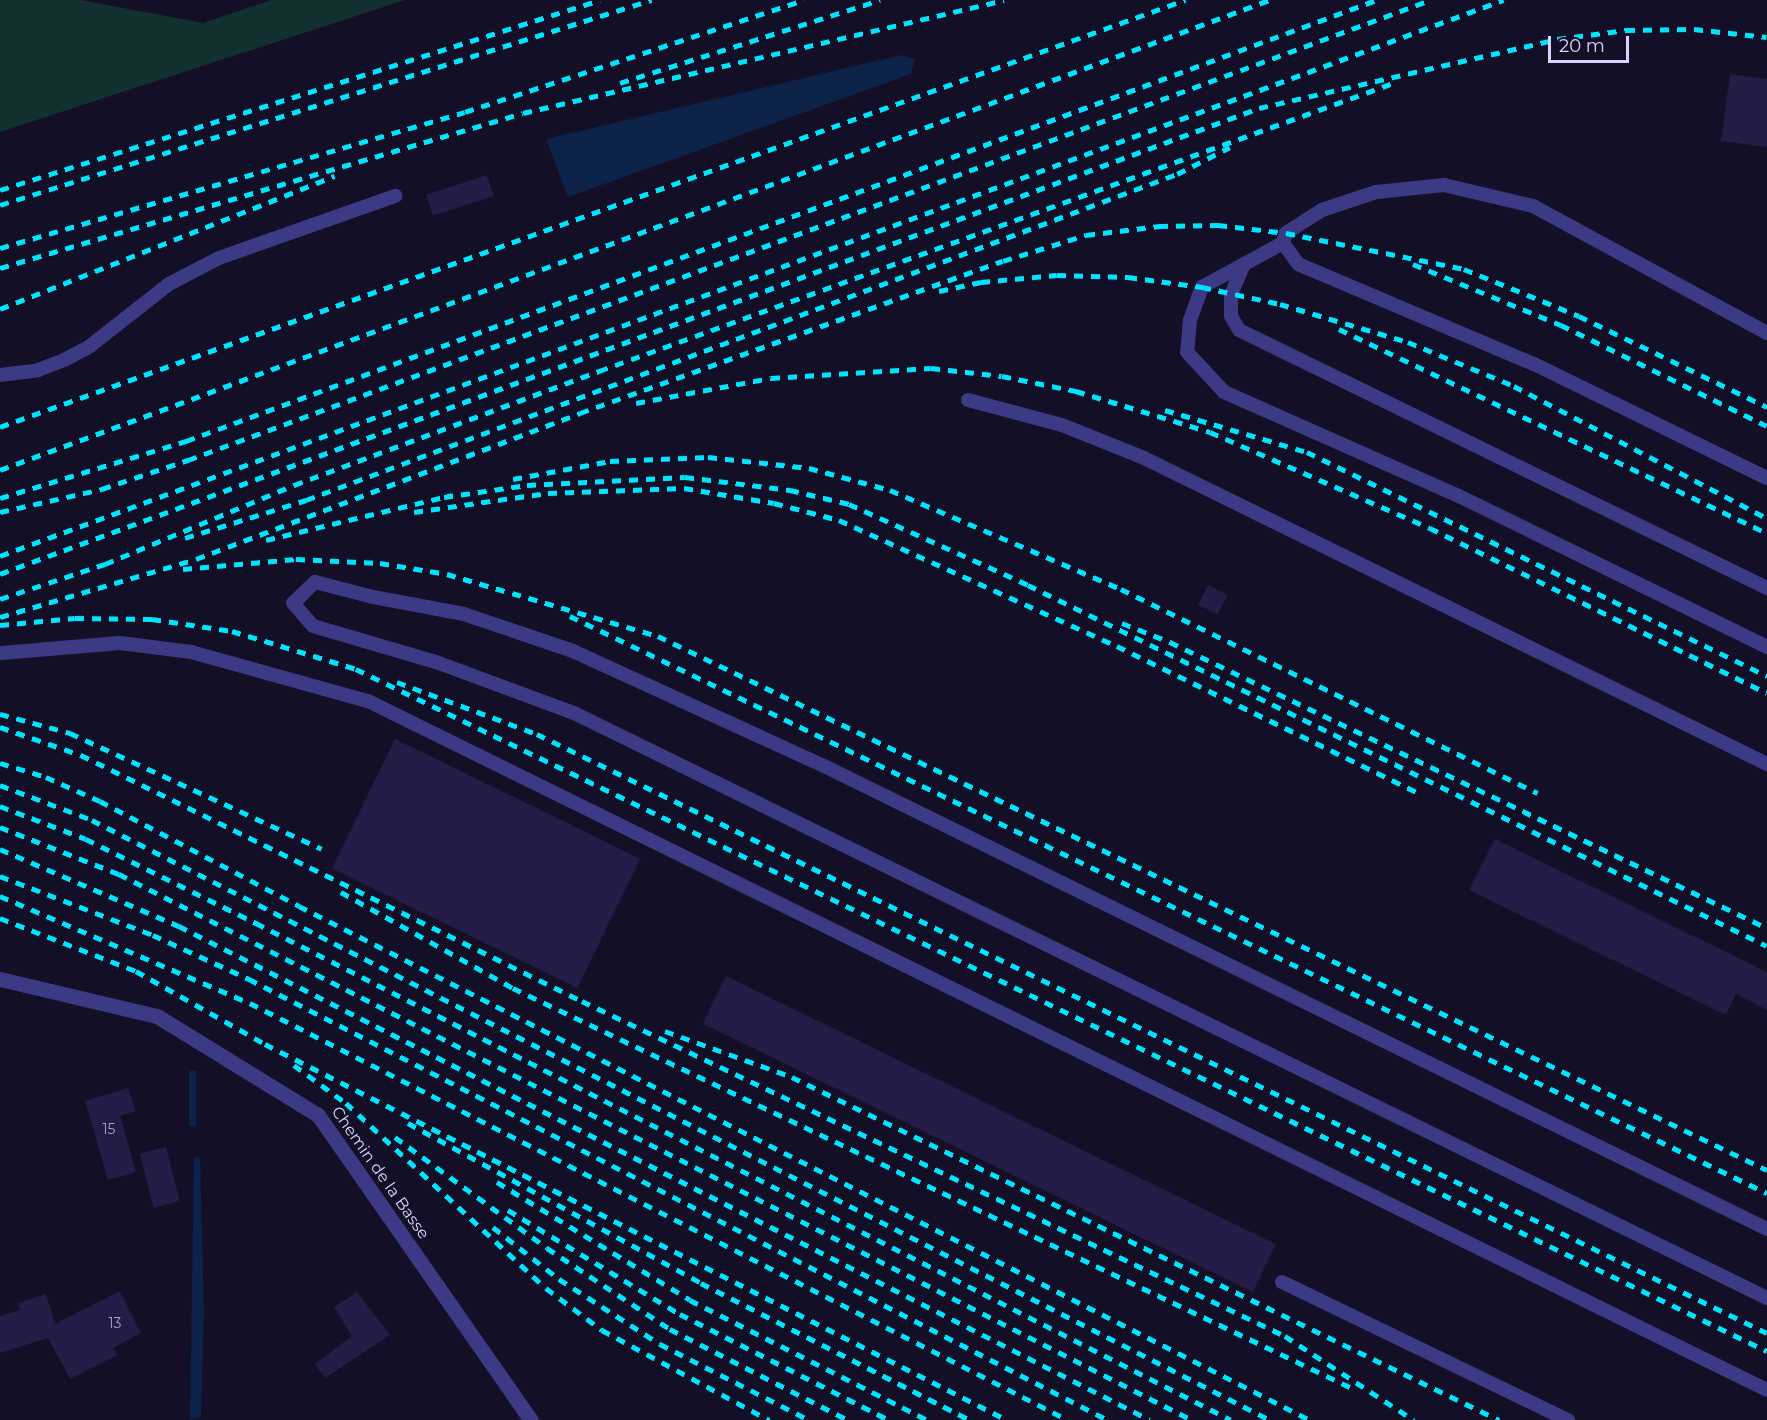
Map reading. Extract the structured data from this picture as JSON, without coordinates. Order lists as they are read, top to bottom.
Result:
{
  "streets": {
    "street": ["Chemin de la Basse"]
  },
  "house_numbers": ["15", "13"],
  "scale_bar": "20 m"
}
